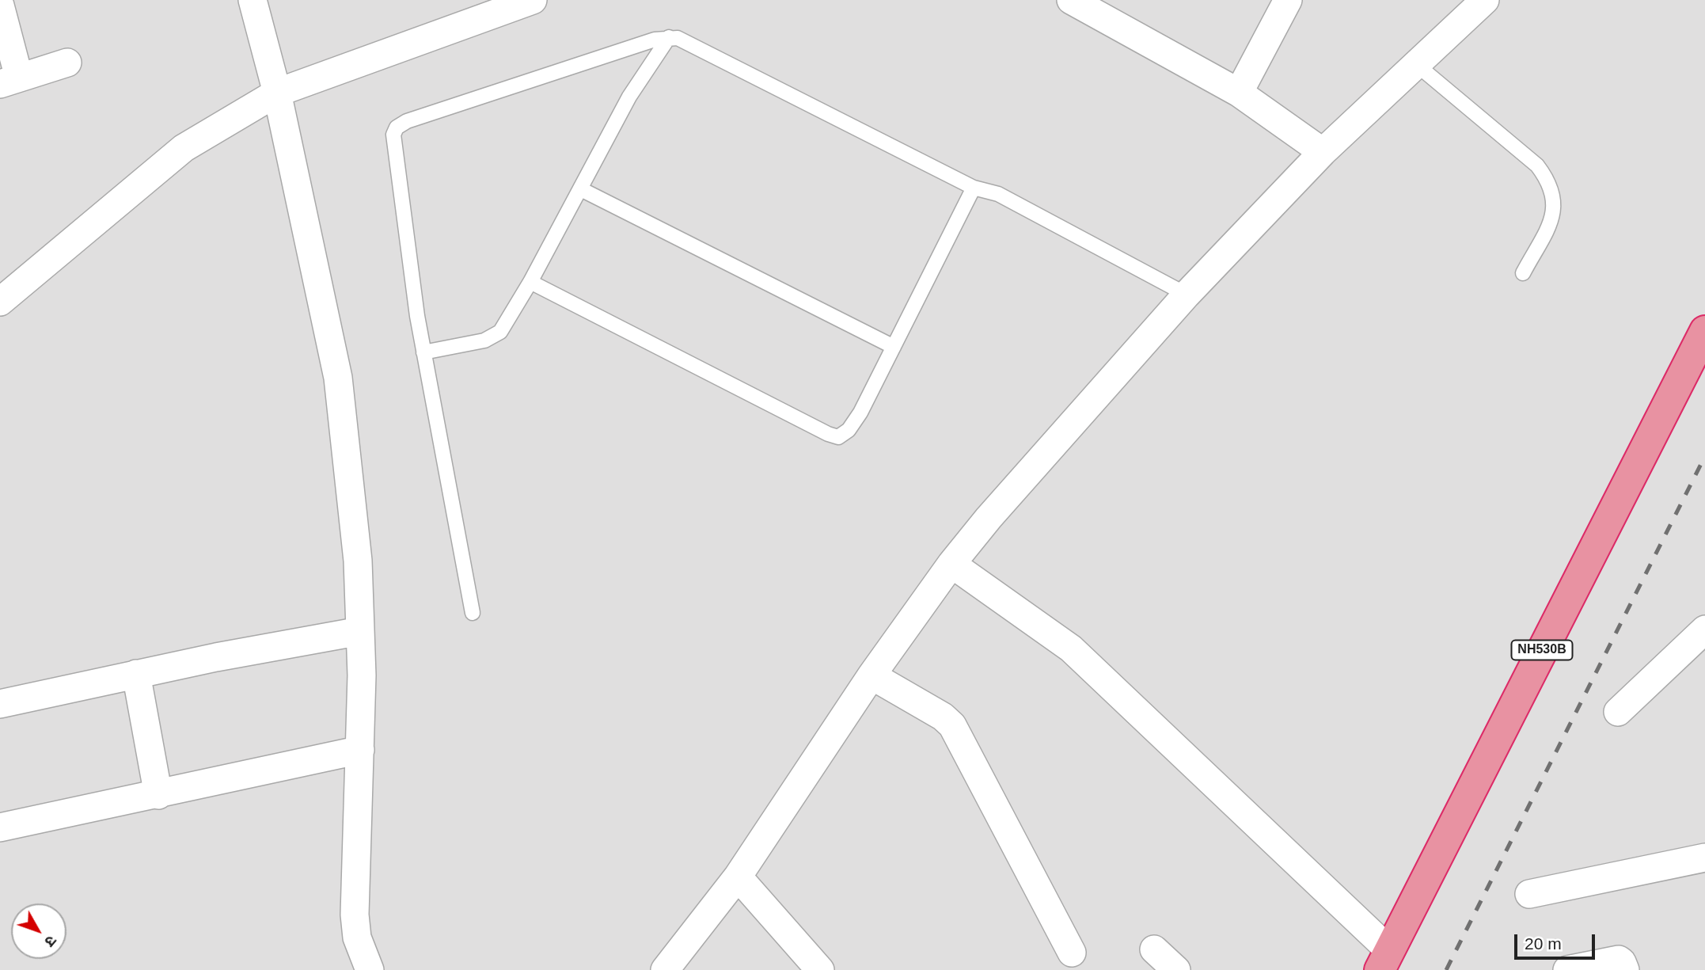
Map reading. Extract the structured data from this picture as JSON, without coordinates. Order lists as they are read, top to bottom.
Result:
{
  "streets": {
    "highway": ["NH530B"]
  },
  "scale_bar": "20 m",
  "north": "bottom right"
}
